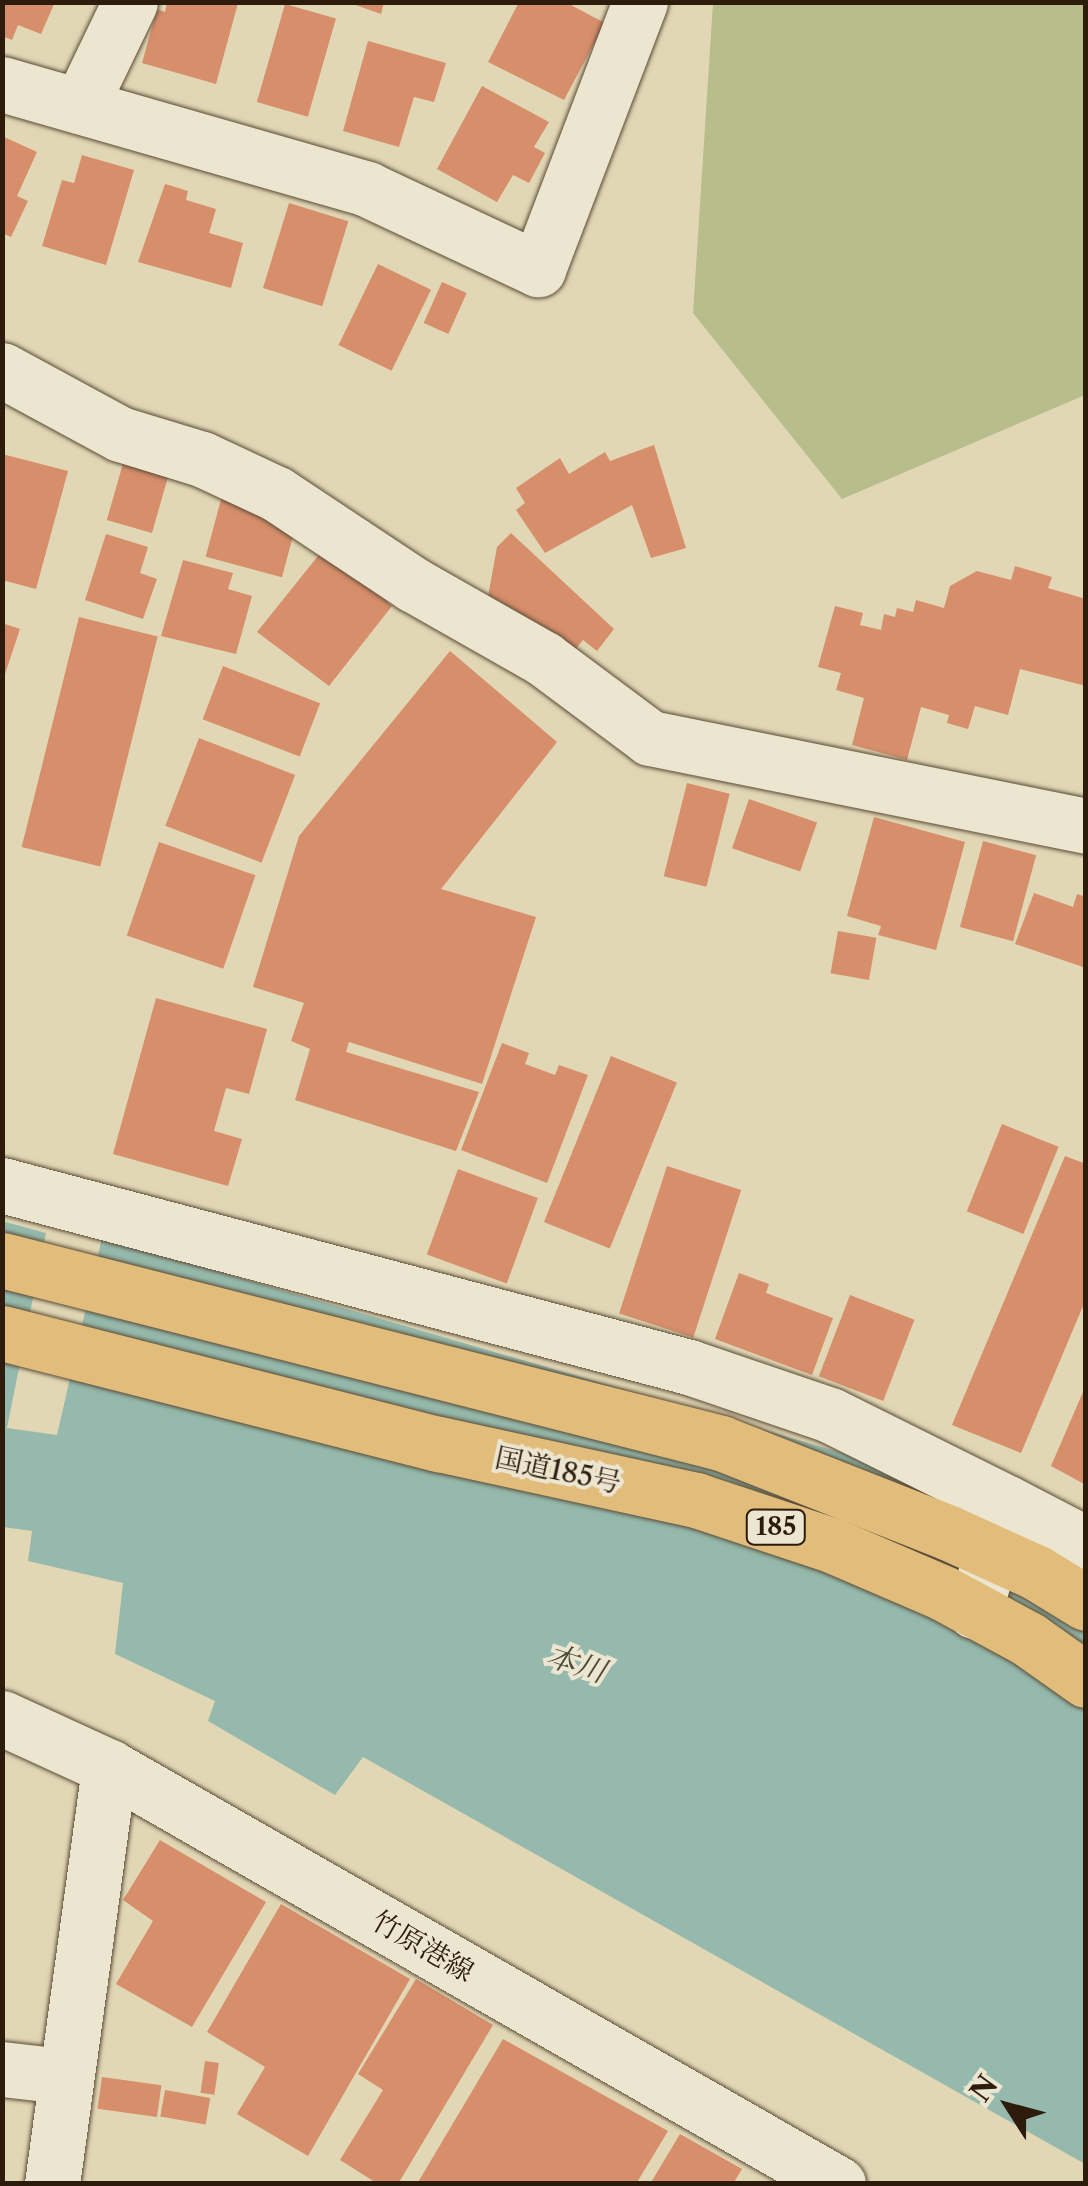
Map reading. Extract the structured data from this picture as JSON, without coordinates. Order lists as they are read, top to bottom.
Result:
{
  "streets": {
    "highway": ["国道185号", "185"],
    "street": ["竹原港線"]
  },
  "water": ["本川"],
  "north": "top left"
}
